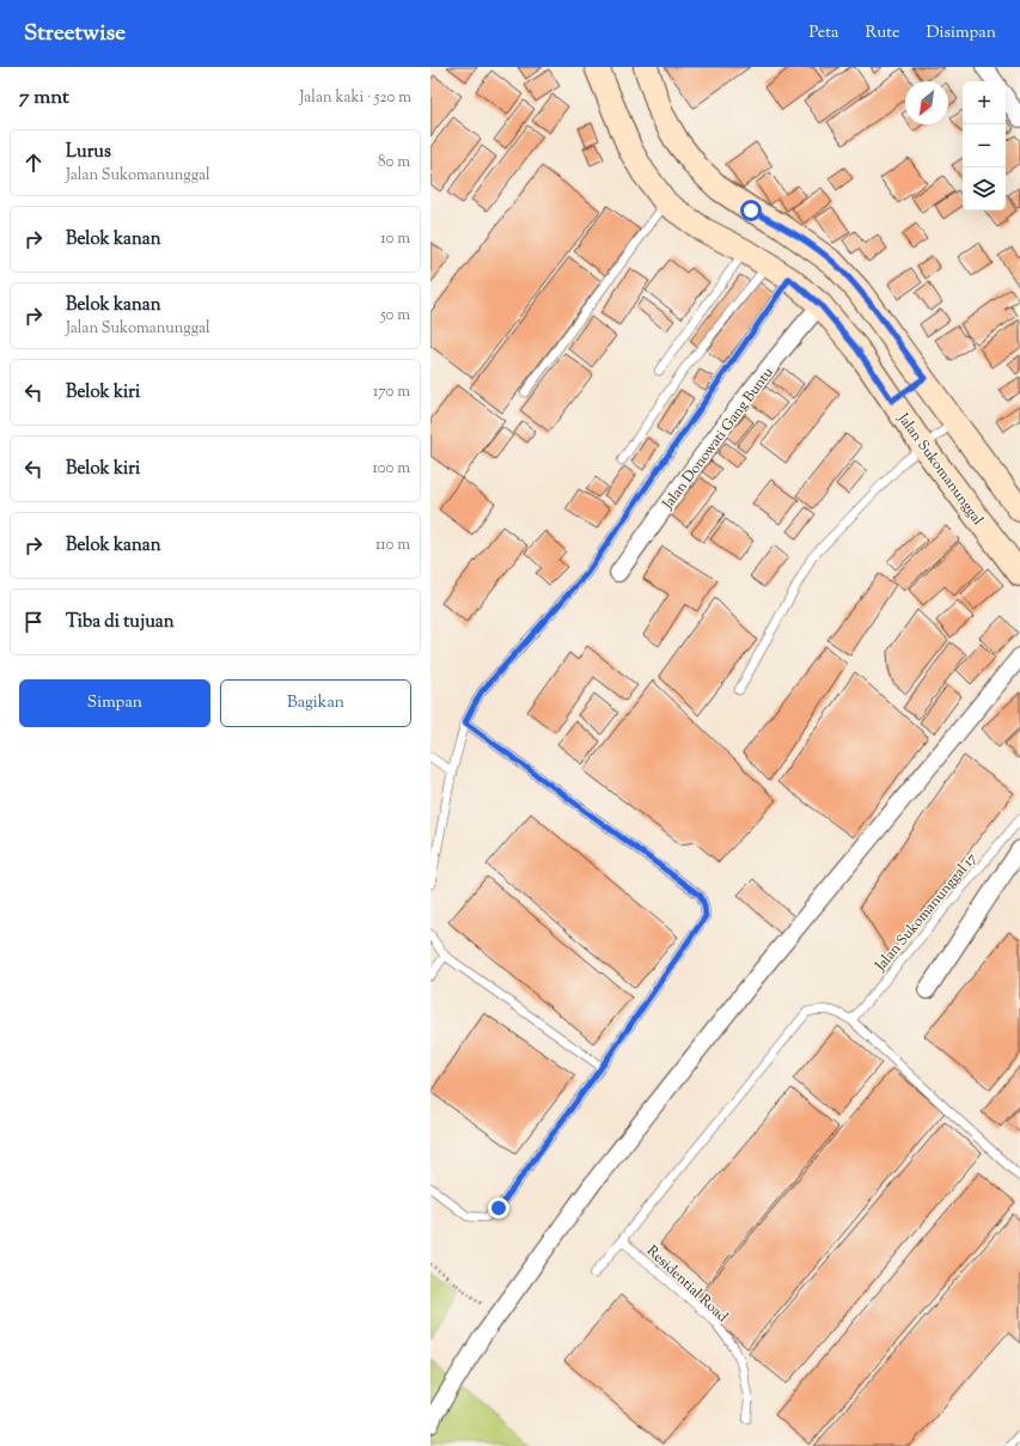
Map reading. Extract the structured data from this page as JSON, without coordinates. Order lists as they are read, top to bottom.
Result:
{
  "streets": {
    "main road": ["Jalan Sukomanunggal"],
    "street": ["Jalan Donowati Gang Buntu"],
    "lane": ["Jalan Sukomanunggal 17", "Residential Road"]
  },
  "crossings": [
    ["Jalan Donowati Gang Buntu", "Jalan Sukomanunggal"]
  ],
  "north": "bottom left",
  "page": {
    "header": "Streetwise",
    "nav": ["Peta", "Rute", "Disimpan"],
    "heading": ["7 mnt", "Jalan kaki · 520 m"],
    "map_buttons": ["+", "−"],
    "list": [
      ["Lurus", "Jalan Sukomanunggal", "80 m"],
      ["Belok kanan", "10 m"],
      ["Belok kanan", "Jalan Sukomanunggal", "50 m"],
      ["Belok kiri", "170 m"],
      ["Belok kiri", "100 m"],
      ["Belok kanan", "110 m"],
      "Tiba di tujuan"
    ],
    "buttons": ["Simpan", "Bagikan"]
  }
}
